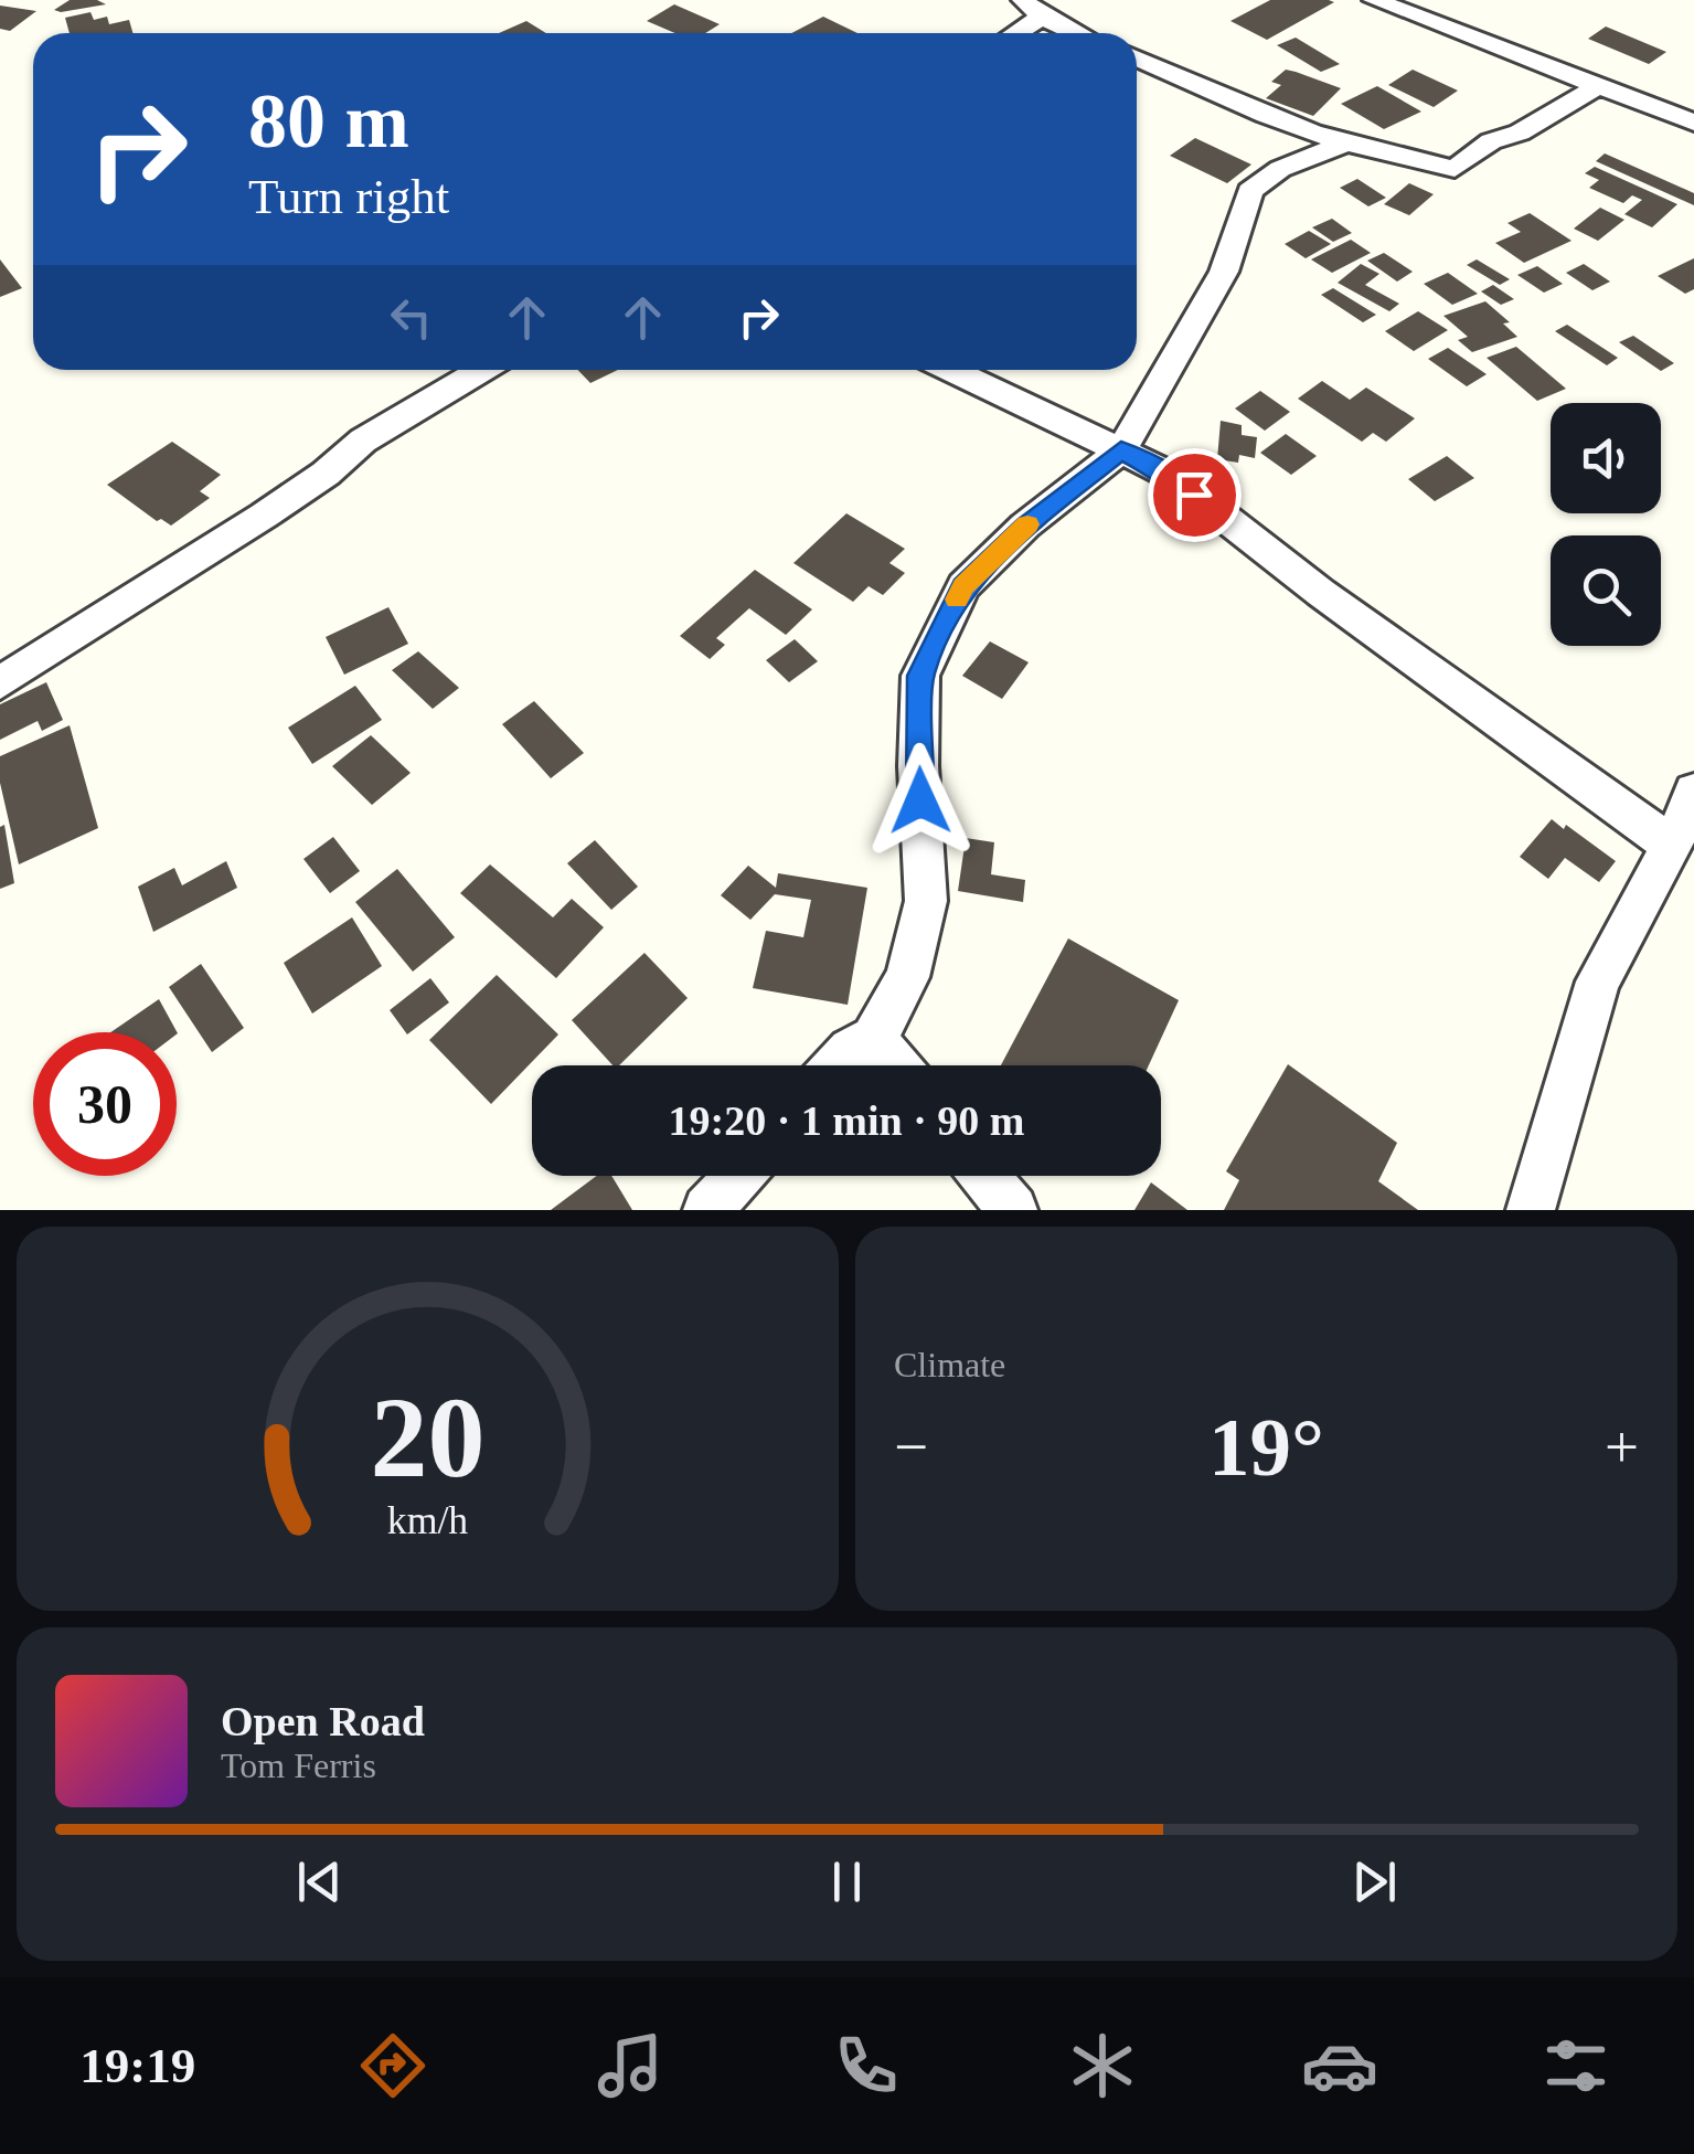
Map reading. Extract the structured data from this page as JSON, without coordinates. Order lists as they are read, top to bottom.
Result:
{
  "page": {
    "turn": ["80 m", "Turn right"],
    "limit": "30",
    "trip": "19:20 · 1 min · 90 m",
    "tile": "Climate",
    "heat": ["−", "19°", "+"],
    "song": ["Open Road", "Tom Ferris"],
    "tabs": "19:19",
    "gauge": ["20", "km/h"]
  }
}
